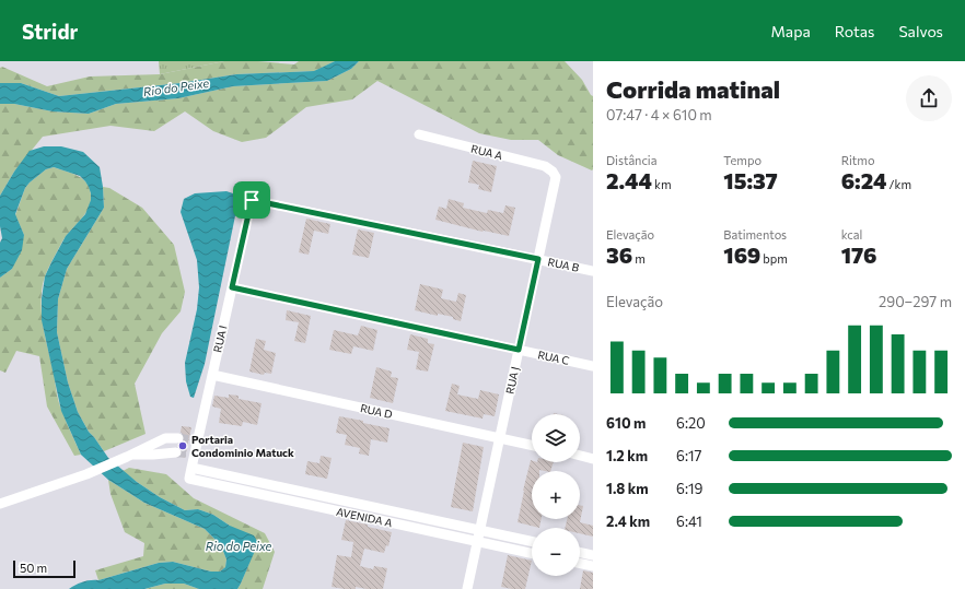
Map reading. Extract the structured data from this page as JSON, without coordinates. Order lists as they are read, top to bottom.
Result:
{
  "streets": {
    "street": [
      "RUA A",
      "RUA B",
      "RUA I",
      "RUA C",
      "RUA J",
      "RUA D",
      "AVENIDA A"
    ]
  },
  "crossings": [
    ["RUA A", "RUA J"],
    ["RUA B", "RUA I"],
    ["RUA B", "RUA J"],
    ["RUA I", "RUA C"],
    ["RUA I", "RUA D"],
    ["RUA I", "AVENIDA A"],
    ["RUA C", "RUA J"],
    ["RUA J", "RUA D"],
    ["RUA J", "AVENIDA A"]
  ],
  "water": ["Rio do Peixe"],
  "places": ["Portaria Condominio Matuck"],
  "scale_bar": "50 m",
  "page": {
    "header": "Stridr",
    "nav": ["Mapa", "Rotas", "Salvos"],
    "heading": ["Corrida matinal", "07:47 · 4 × 610 m"],
    "stats": [
      ["Distância", "2.44 km"],
      ["Tempo", "15:37"],
      ["Ritmo", "6:24 /km"],
      ["Elevação", "36 m"],
      ["Batimentos", "169 bpm"],
      ["kcal", "176"]
    ],
    "chart": ["Elevação", "290–297 m"],
    "list": [
      {
        "name": "610 m",
        "note": "6:20"
      },
      {
        "name": "1.2 km",
        "note": "6:17"
      },
      {
        "name": "1.8 km",
        "note": "6:19"
      },
      {
        "name": "2.4 km",
        "note": "6:41"
      }
    ],
    "map_buttons": ["+", "−"],
    "scale": "50 m"
  }
}
